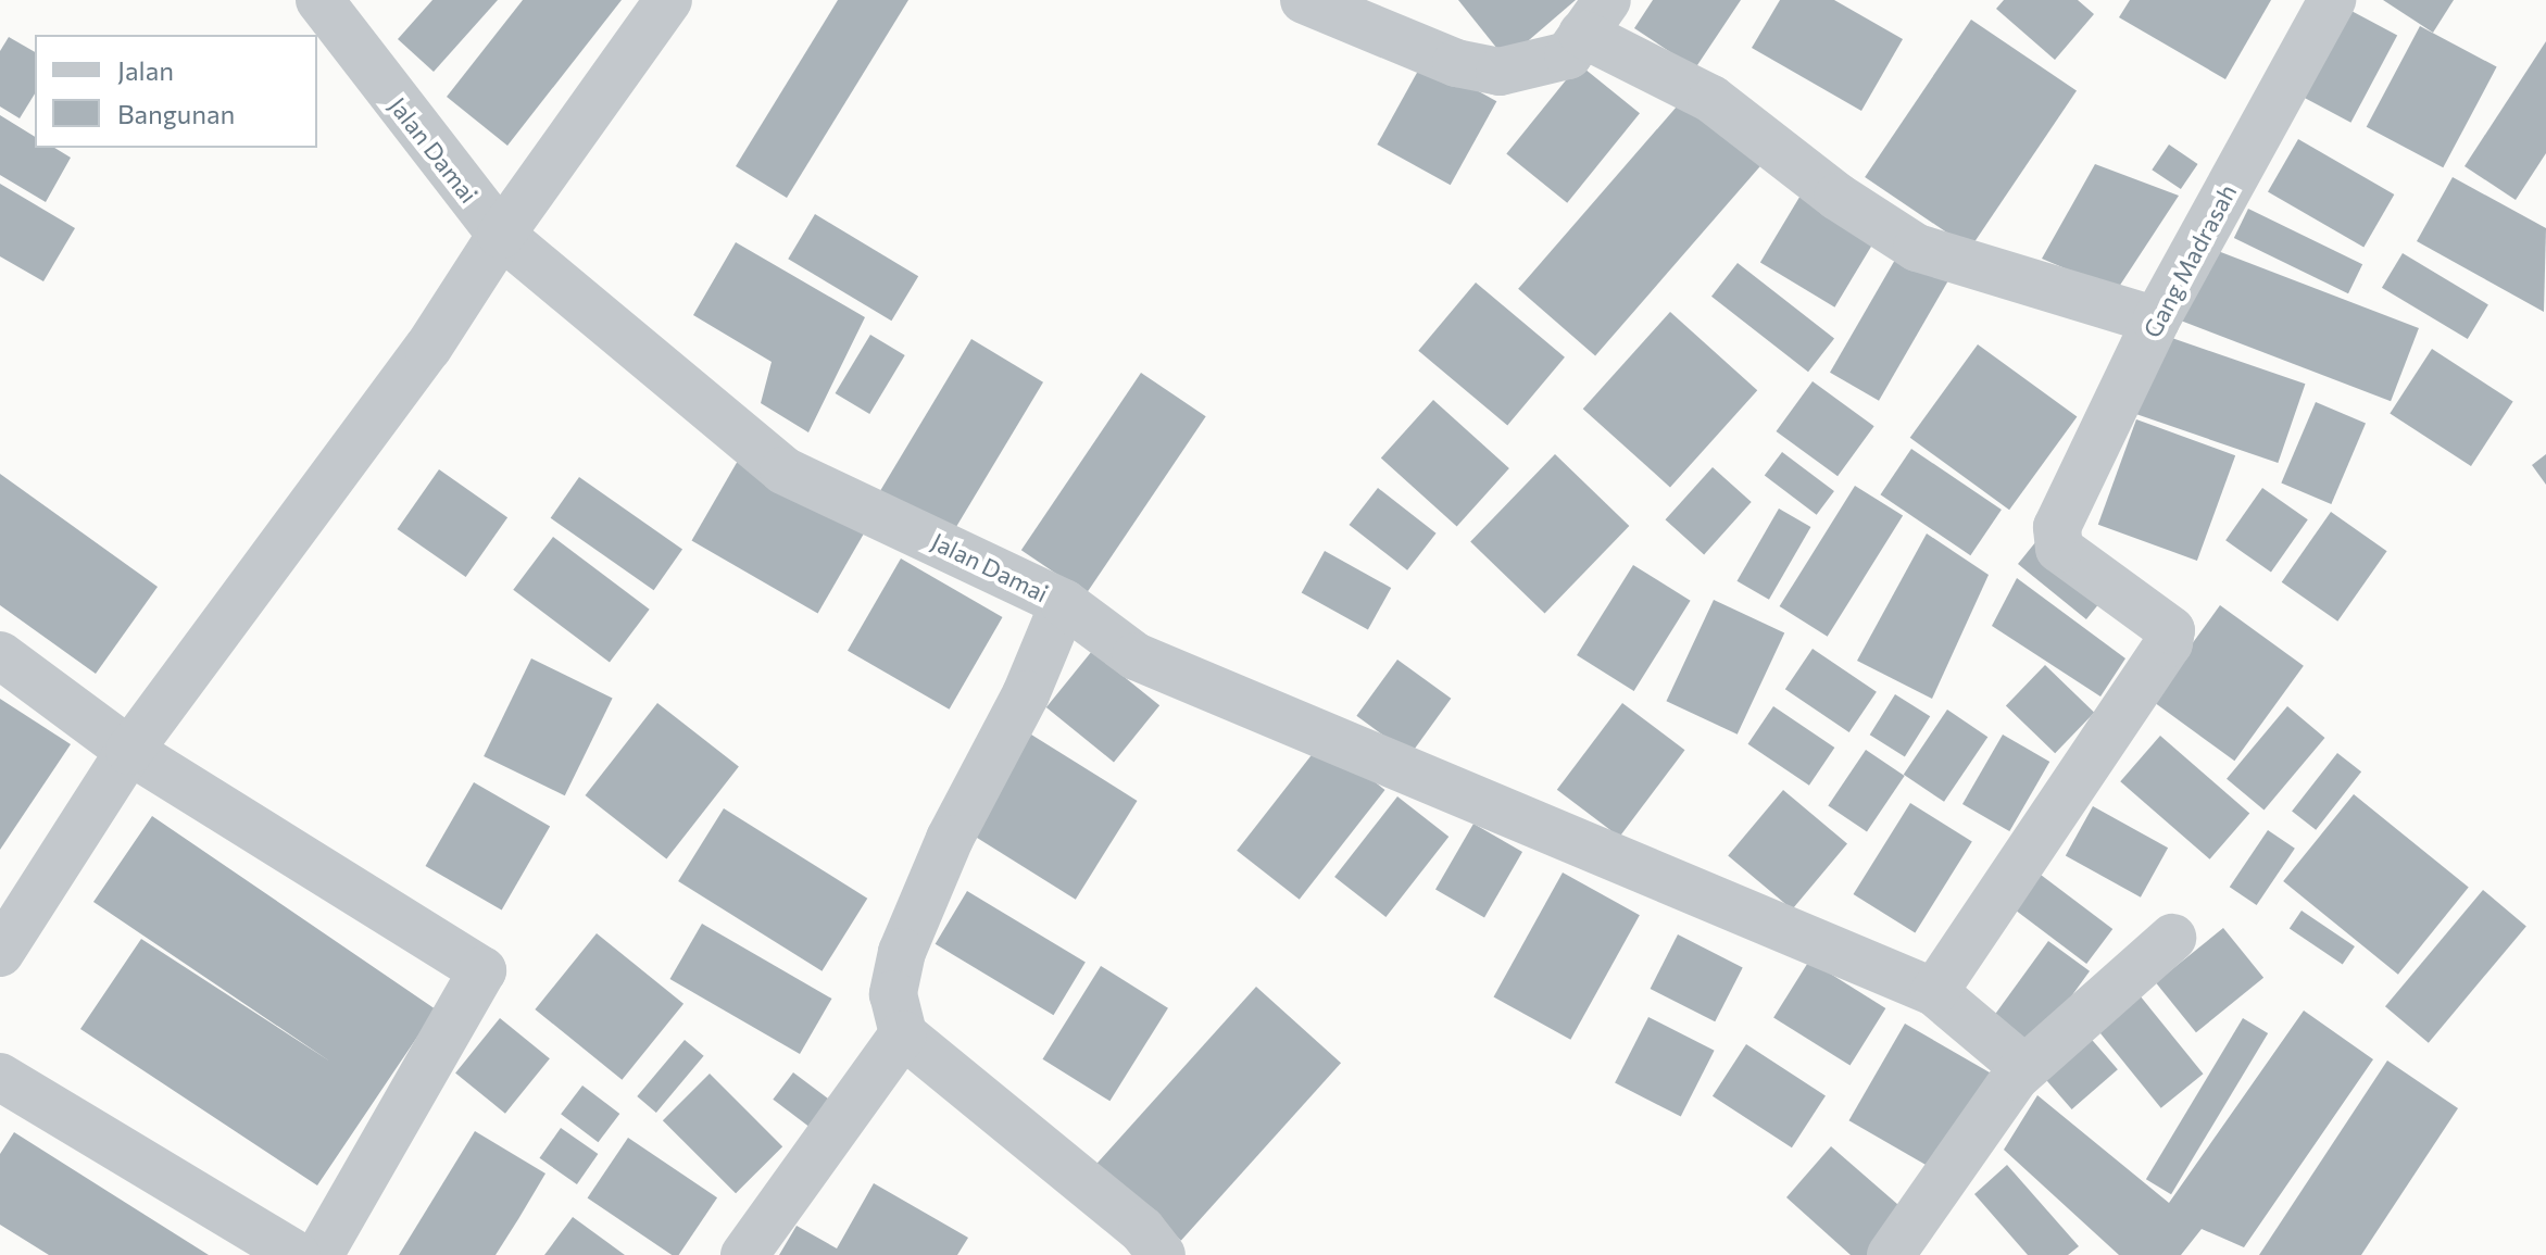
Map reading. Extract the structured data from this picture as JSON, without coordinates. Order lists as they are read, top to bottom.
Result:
{
  "streets": {
    "street": ["Jalan Damai", "Gang Madrasah"]
  },
  "legend": ["Jalan", "Bangunan"]
}
